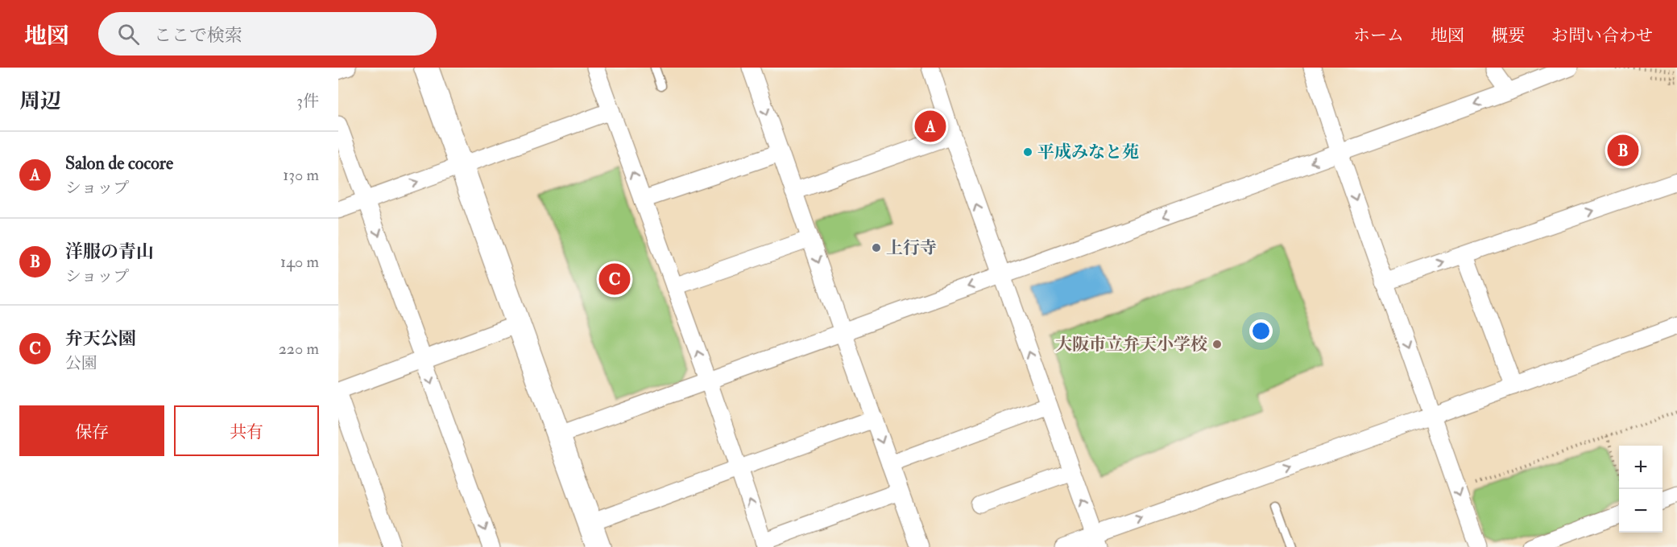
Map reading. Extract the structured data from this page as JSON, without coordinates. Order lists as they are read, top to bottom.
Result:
{
  "places": ["平成みなと苑", "上行寺", "大阪市立弁天小学校"],
  "page": {
    "header": "地図",
    "search": "ここで検索",
    "nav": [
      "ホーム",
      "地図",
      "概要",
      "お問い合わせ"
    ],
    "heading": ["周辺", "3件"],
    "pins": ["A", "B", "C"],
    "list": [
      {
        "mark": "A",
        "name": "Salon de cocore",
        "note": "ショップ",
        "value": "130 m"
      },
      {
        "mark": "B",
        "name": "洋服の青山",
        "note": "ショップ",
        "value": "140 m"
      },
      {
        "mark": "C",
        "name": "弁天公園",
        "note": "公園",
        "value": "220 m"
      }
    ],
    "buttons": ["保存", "共有"],
    "map_buttons": ["+", "−"]
  }
}
